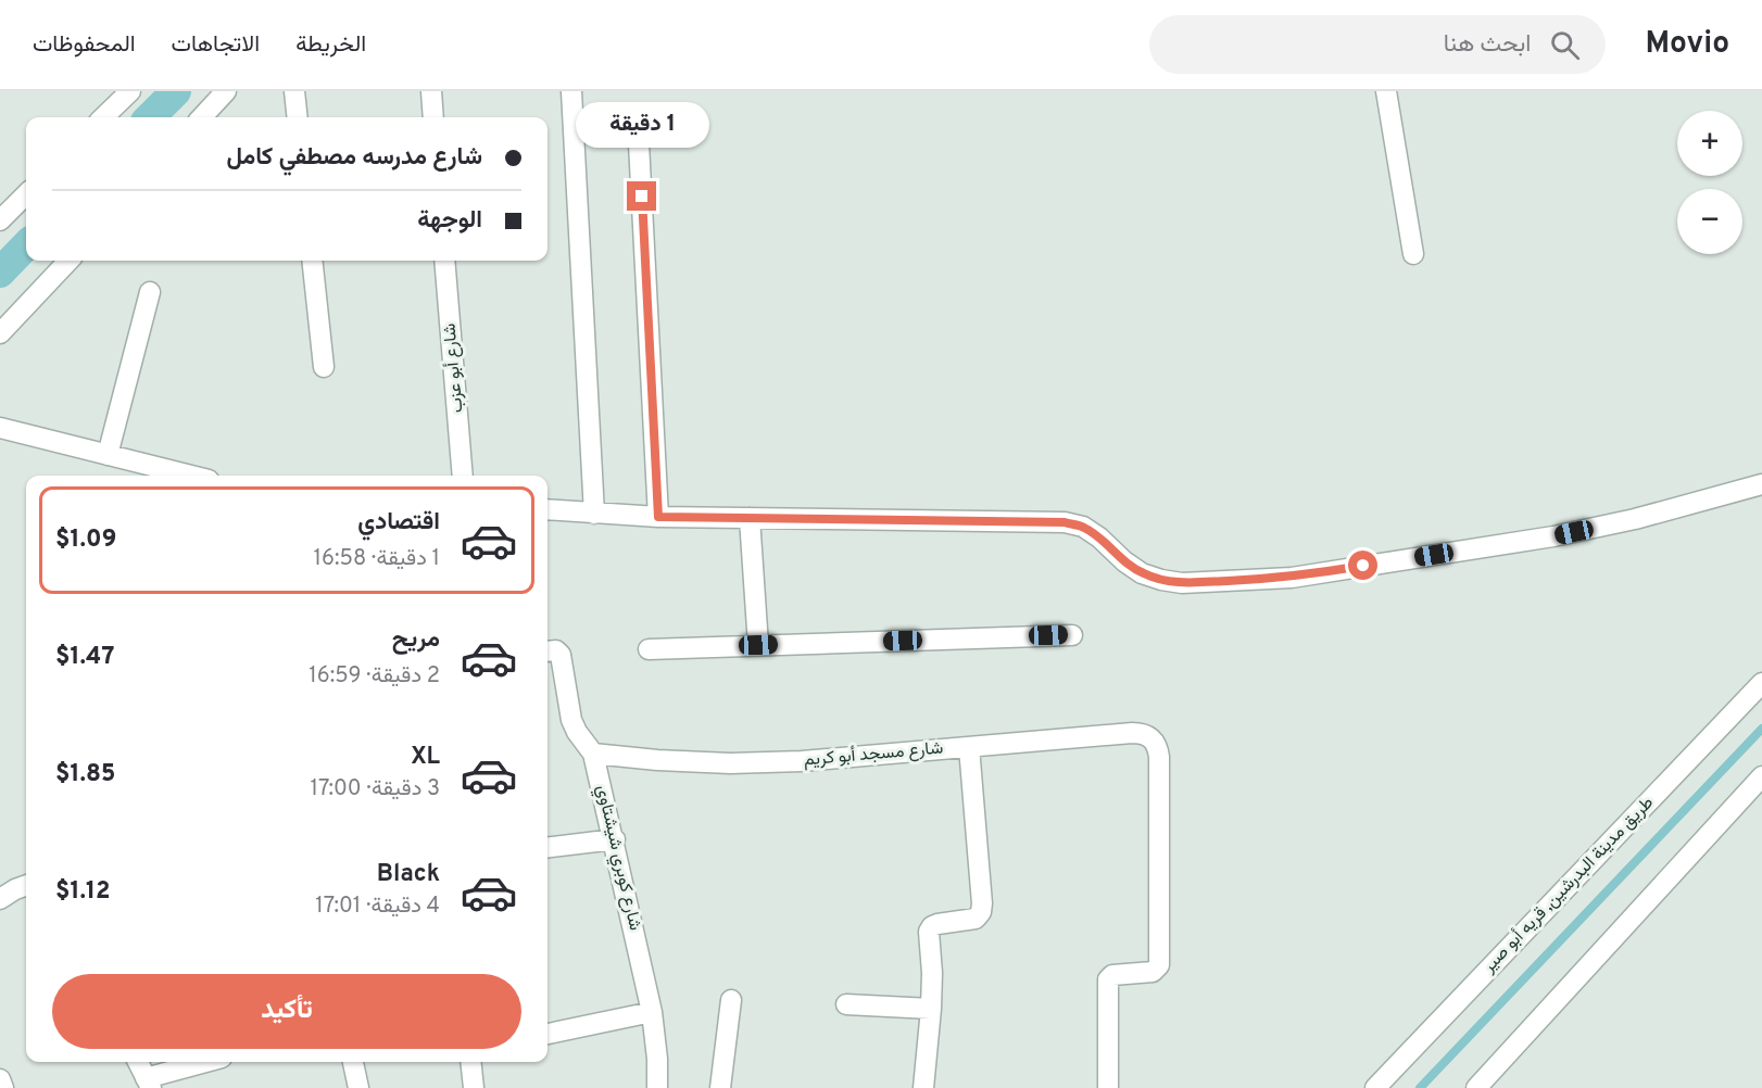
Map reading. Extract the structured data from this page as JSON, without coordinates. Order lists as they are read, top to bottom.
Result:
{
  "streets": {
    "street": [
      "شارع أبو عزب",
      "شارع مسجد أبو كريم",
      "شارع كوبري شيشتاوي",
      "طريق مدينة البدرشين, قريه أبو صير"
    ]
  },
  "crossings": [
    ["شارع مسجد أبو كريم", "شارع كوبري شيشتاوي"]
  ],
  "page": {
    "header": "Movio",
    "search": "ابحث هنا",
    "nav": ["الخريطة", "الاتجاهات", "المحفوظات"],
    "bubble": "1 دقيقة",
    "map_buttons": ["+", "−"],
    "banner": ["شارع مدرسه مصطفي كامل", "الوجهة"],
    "list": [
      {
        "name": "اقتصادي",
        "note": "1 دقيقة · 16:58",
        "value": "$1.09"
      },
      {
        "name": "مريح",
        "note": "2 دقيقة · 16:59",
        "value": "$1.47"
      },
      {
        "name": "XL",
        "note": "3 دقيقة · 17:00",
        "value": "$1.85"
      },
      {
        "name": "Black",
        "note": "4 دقيقة · 17:01",
        "value": "$1.12"
      }
    ],
    "buttons": "تأكيد"
  }
}
